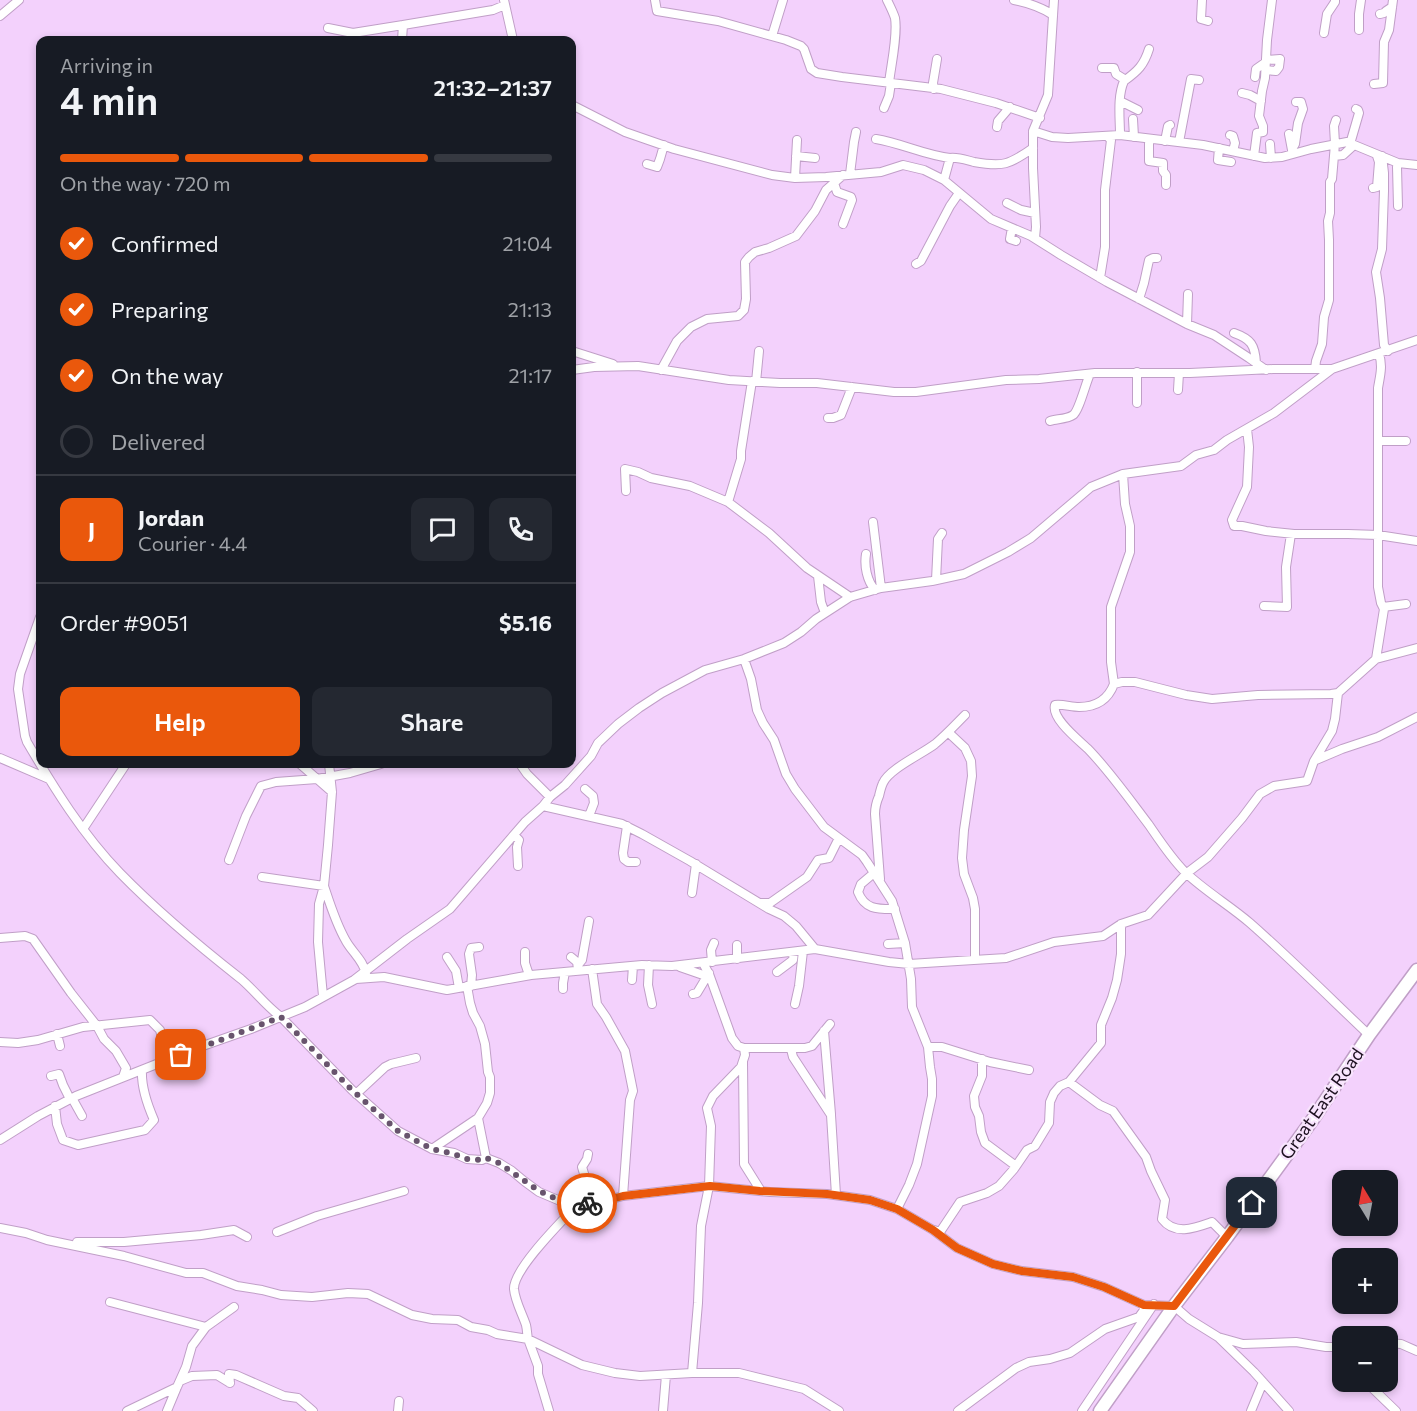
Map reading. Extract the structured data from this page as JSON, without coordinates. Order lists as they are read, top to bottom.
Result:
{
  "streets": {
    "highway": ["Great East Road"]
  },
  "north": "top",
  "page": {
    "heading": ["4 min", "Arriving in", "21:32–21:37"],
    "panel": [
      "Jordan",
      "Courier · 4.4",
      "Order #9051",
      "$5.16"
    ],
    "bar": "On the way · 720 m",
    "list": [
      ["Confirmed", "21:04"],
      ["Preparing", "21:13"],
      ["On the way", "21:17"],
      "Delivered"
    ],
    "round": "J",
    "buttons": ["Help", "Share"],
    "map_buttons": ["+", "−"]
  }
}
